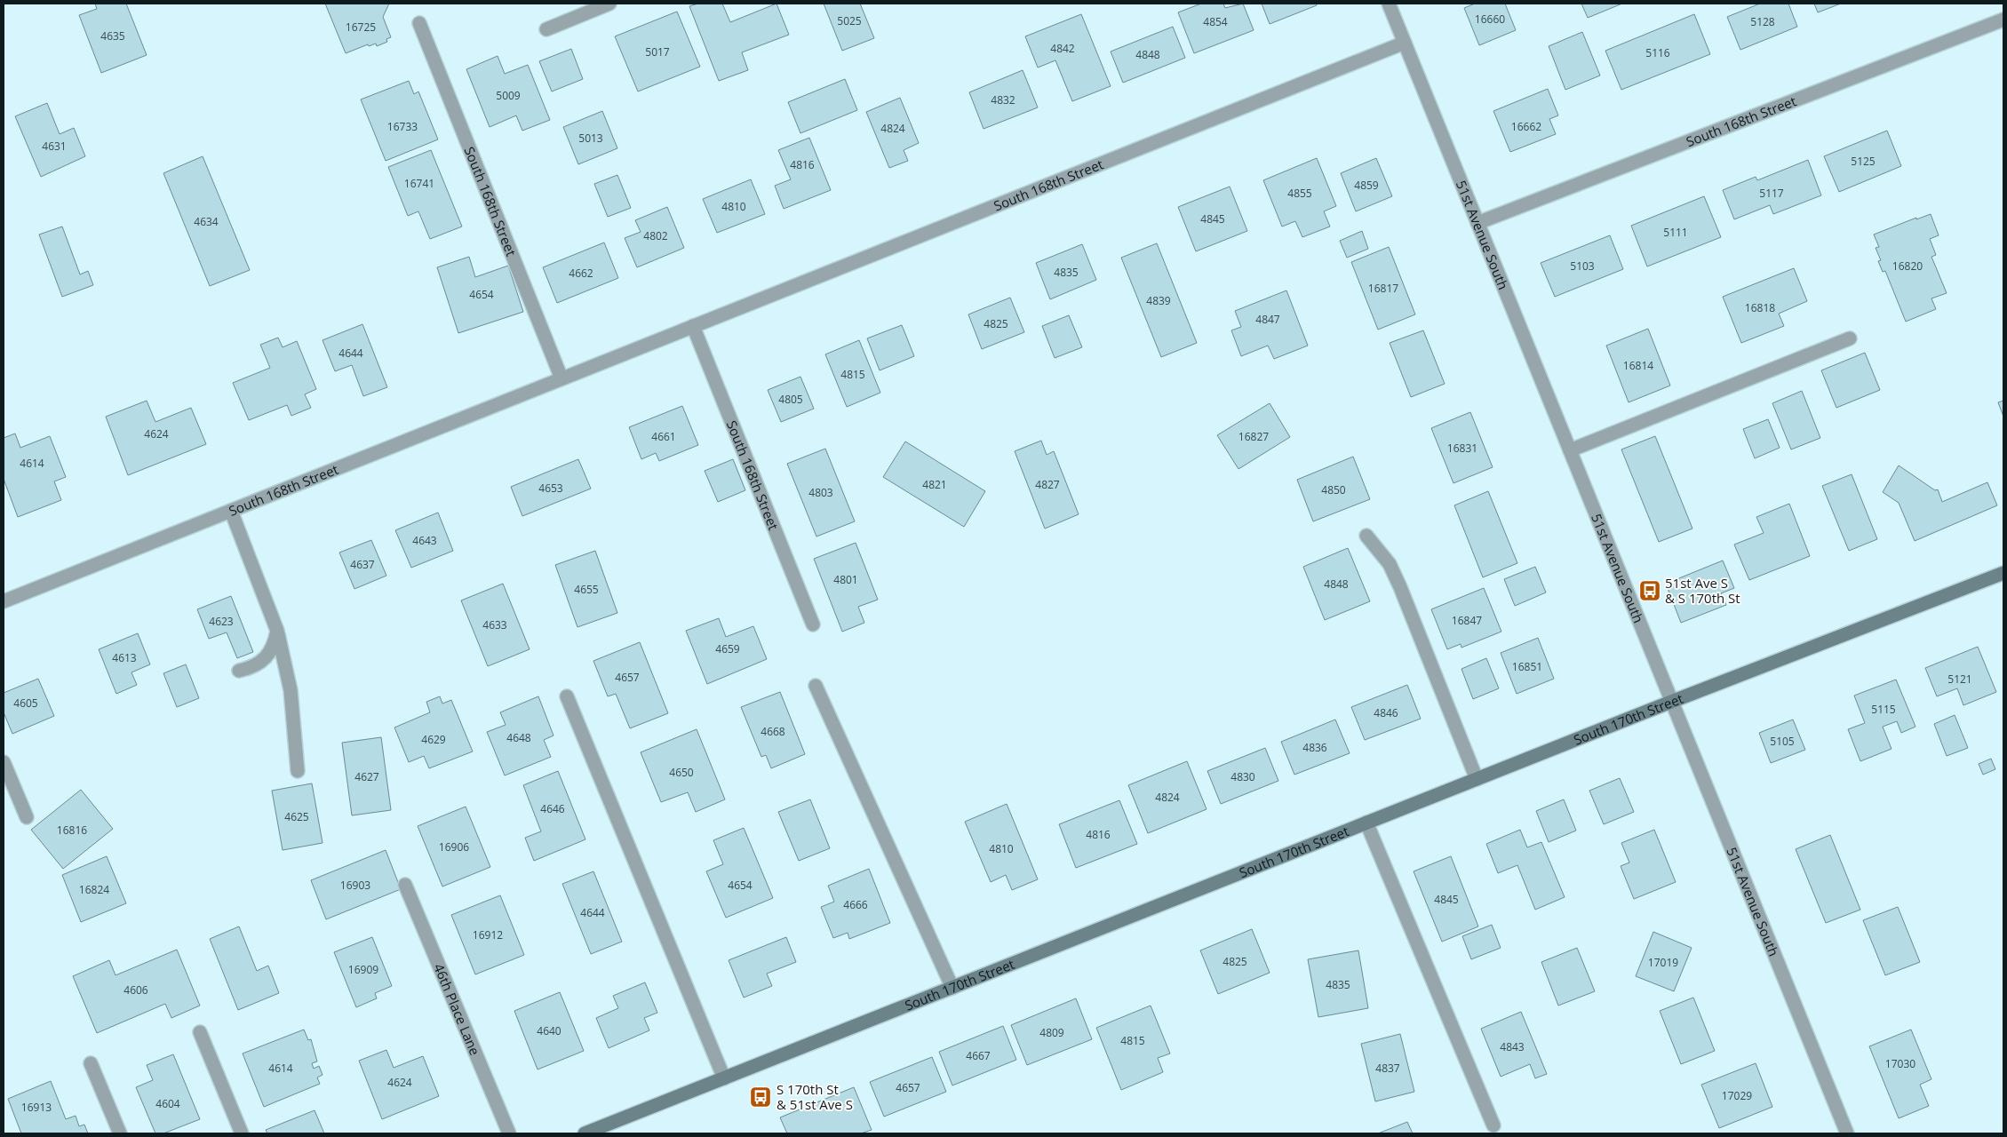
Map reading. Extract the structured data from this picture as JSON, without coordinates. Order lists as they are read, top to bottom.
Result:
{
  "streets": {
    "street": [
      "South 168th Street",
      "51st Avenue South",
      "South 170th Street",
      "46th Place Lane"
    ]
  },
  "crossings": [
    ["South 168th Street", "51st Avenue South"],
    ["51st Avenue South", "South 170th Street"]
  ],
  "places": {
    "bus stop": ["51st Ave S & S 170th St", "S 170th St & 51st Ave S"]
  },
  "house_numbers": [
    "16660",
    "5025",
    "4854",
    "5128",
    "16725",
    "4635",
    "4842",
    "5017",
    "5116",
    "4848",
    "5009",
    "4832",
    "16733",
    "16662",
    "4824",
    "5013",
    "4631",
    "5125",
    "4816",
    "16741",
    "4859",
    "4855",
    "5117",
    "4810",
    "4845",
    "4634",
    "5111",
    "4802",
    "5103",
    "16820",
    "4835",
    "4662",
    "16817",
    "4654",
    "4839",
    "16818",
    "4847",
    "4825",
    "4644",
    "16814",
    "4815",
    "4805",
    "4624",
    "4661",
    "16827",
    "16831",
    "4614",
    "4821",
    "4827",
    "4653",
    "4850",
    "4803",
    "4643",
    "4637",
    "4801",
    "4848",
    "4655",
    "16847",
    "4623",
    "4633",
    "4659",
    "4613",
    "16851",
    "4657",
    "5121",
    "4605",
    "5115",
    "4846",
    "4668",
    "4648",
    "4629",
    "5105",
    "4836",
    "4650",
    "4627",
    "4830",
    "4824",
    "4646",
    "4625",
    "16816",
    "4816",
    "16906",
    "4810",
    "16903",
    "4654",
    "16824",
    "4845",
    "4666",
    "4644",
    "16912",
    "4825",
    "17019",
    "16909",
    "4835",
    "4606",
    "4640",
    "4809",
    "4815",
    "4843",
    "4667",
    "17030",
    "4614",
    "4837",
    "4624",
    "4657",
    "17029",
    "4604",
    "16913"
  ]
}
